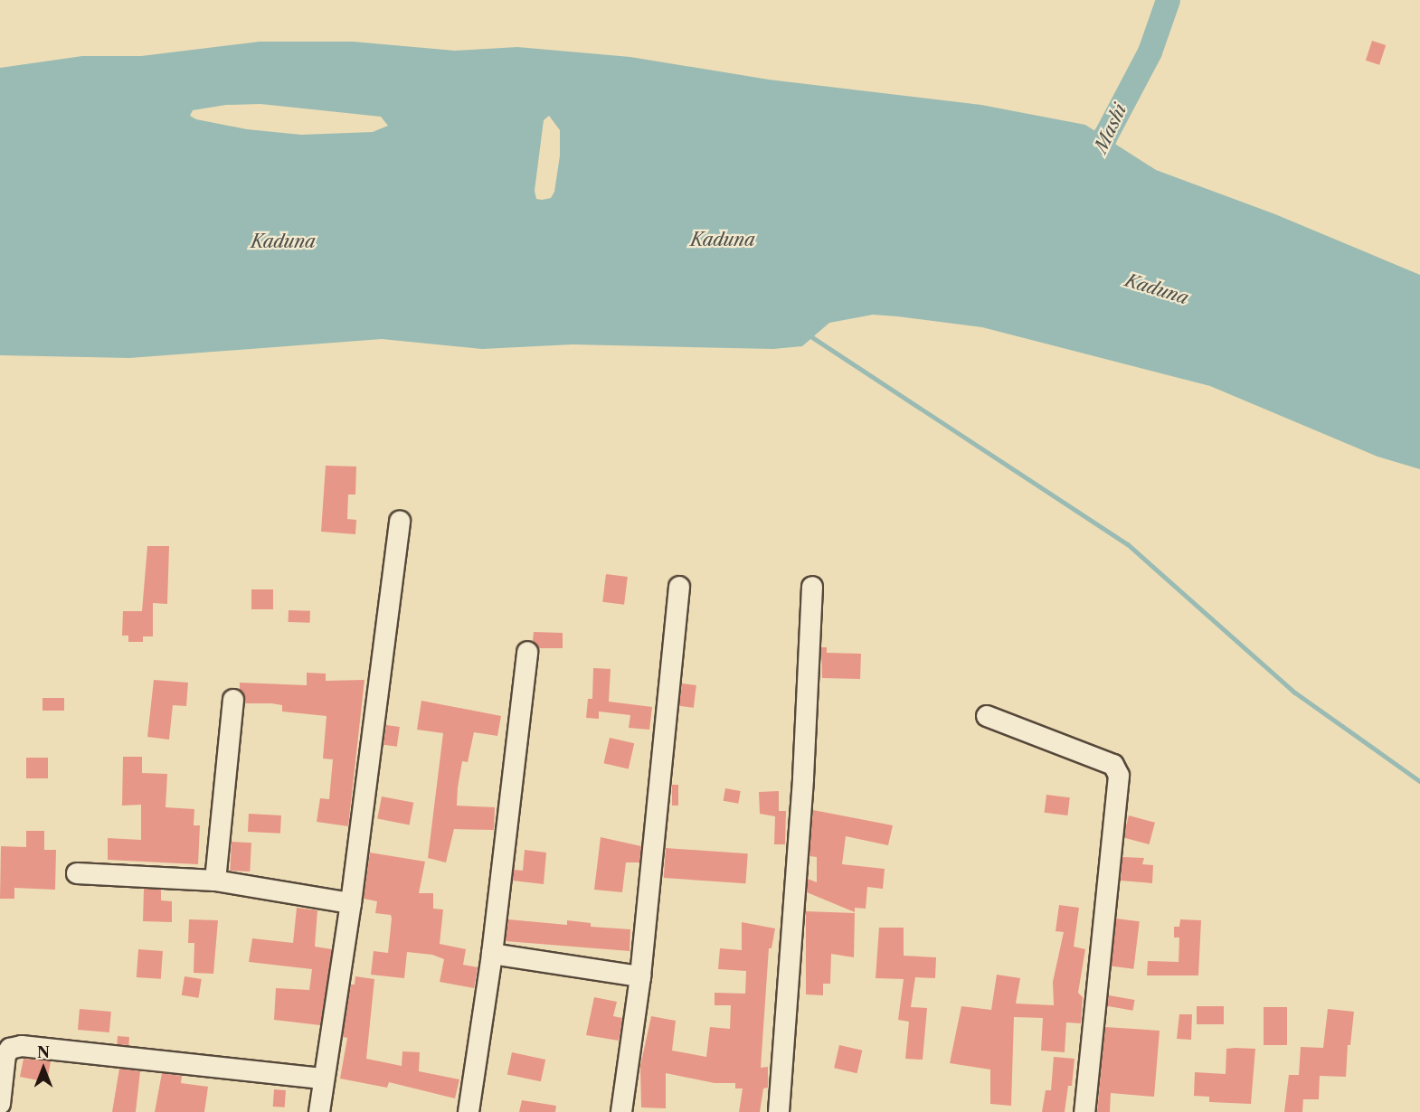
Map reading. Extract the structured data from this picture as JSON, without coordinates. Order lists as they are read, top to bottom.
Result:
{
  "water": ["Mashi", "Kaduna"],
  "north": "top"
}
